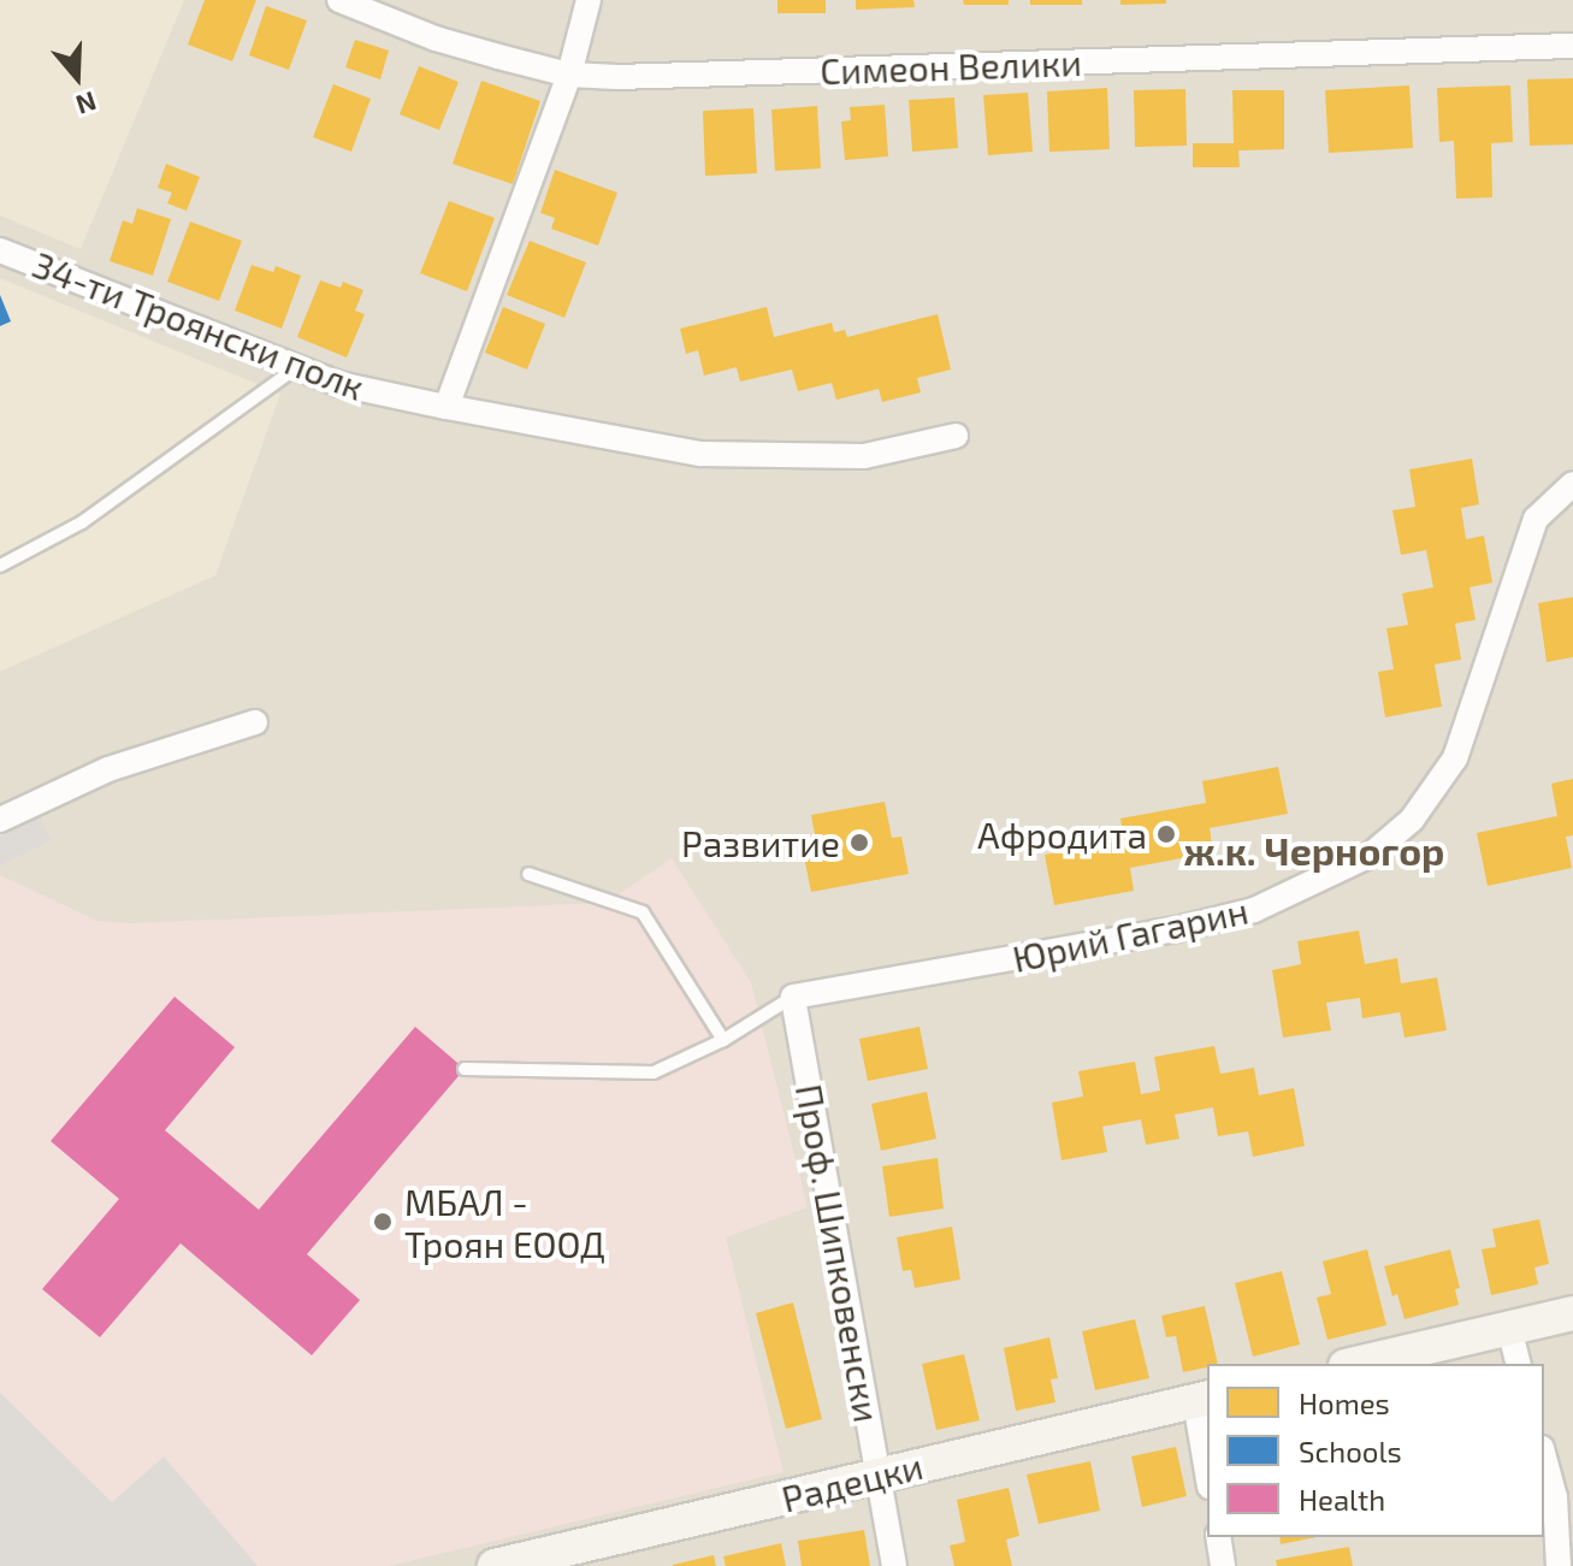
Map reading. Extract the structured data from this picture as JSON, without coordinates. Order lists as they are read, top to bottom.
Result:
{
  "streets": {
    "street": [
      "Симеон Велики",
      "34-ти Троянски полк",
      "Юрий Гагарин",
      "Проф. Шипковенски",
      "Радецки"
    ]
  },
  "crossings": [
    ["Юрий Гагарин", "Проф. Шипковенски"],
    ["Проф. Шипковенски", "Радецки"]
  ],
  "districts": ["ж.к. Черногор"],
  "places": ["Афродита", "Развитие", "МБАЛ - Троян ЕООД"],
  "legend": ["Homes", "Schools", "Health"],
  "north": "bottom"
}
